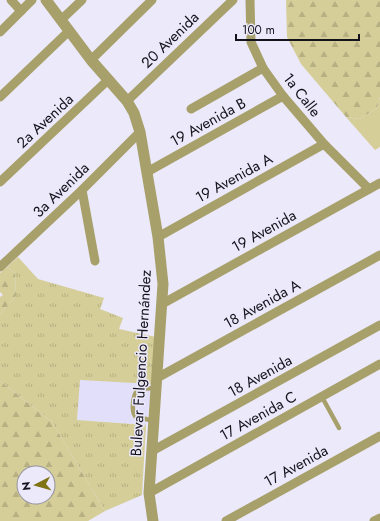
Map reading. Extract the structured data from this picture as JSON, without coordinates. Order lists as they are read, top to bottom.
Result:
{
  "streets": {
    "street": [
      "20 Avenida",
      "1a Calle",
      "2a Avenida",
      "19 Avenida B",
      "19 Avenida A",
      "3a Avenida",
      "19 Avenida",
      "18 Avenida A",
      "Bulevar Fulgencio Hernández",
      "18 Avenida",
      "17 Avenida C",
      "17 Avenida"
    ]
  },
  "crossings": [
    ["20 Avenida", "Bulevar Fulgencio Hernández"],
    ["1a Calle", "19 Avenida B"],
    ["1a Calle", "19 Avenida A"],
    ["1a Calle", "19 Avenida"],
    ["2a Avenida", "Bulevar Fulgencio Hernández"],
    ["19 Avenida B", "Bulevar Fulgencio Hernández"],
    ["19 Avenida A", "Bulevar Fulgencio Hernández"],
    ["3a Avenida", "Bulevar Fulgencio Hernández"],
    ["19 Avenida", "Bulevar Fulgencio Hernández"],
    ["18 Avenida A", "Bulevar Fulgencio Hernández"],
    ["Bulevar Fulgencio Hernández", "18 Avenida"],
    ["Bulevar Fulgencio Hernández", "17 Avenida C"]
  ],
  "scale_bar": "100 m",
  "north": "left"
}
